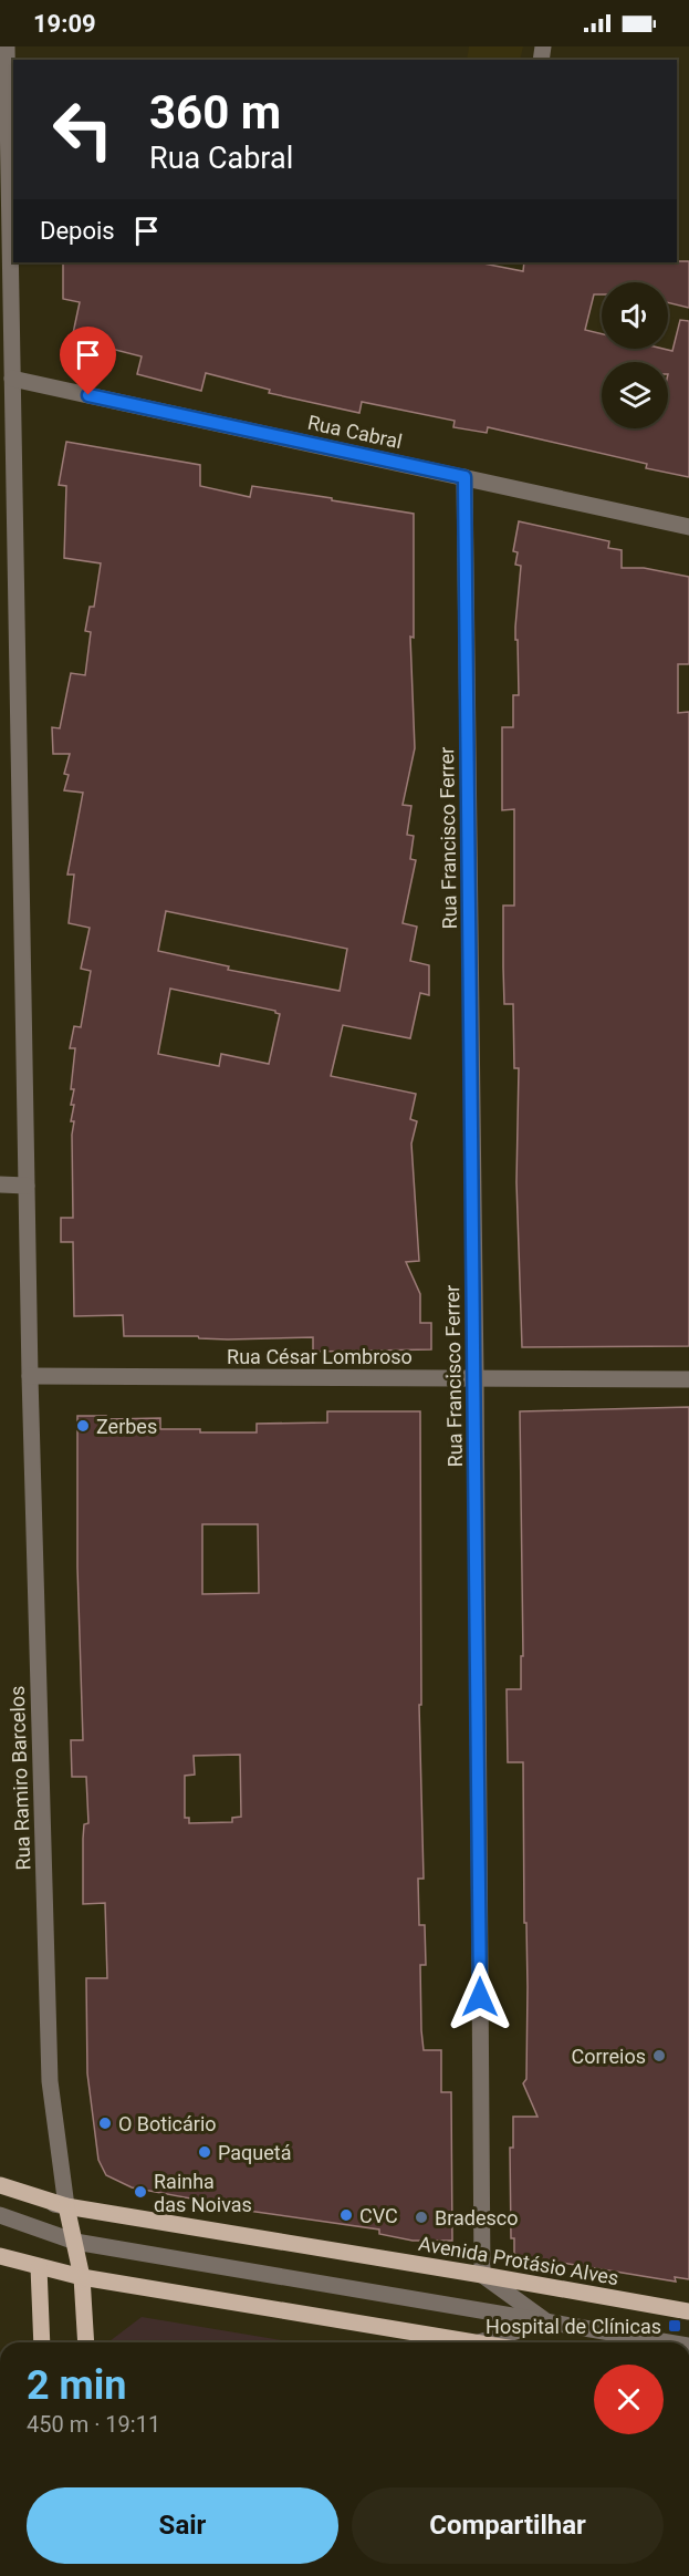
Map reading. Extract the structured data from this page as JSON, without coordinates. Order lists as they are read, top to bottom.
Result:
{
  "streets": {
    "main road": ["Rua Ramiro Barcelos", "Avenida Protásio Alves"],
    "street": ["Rua Cabral", "Rua Francisco Ferrer", "Rua César Lombroso"]
  },
  "crossings": [
    ["Rua Cabral", "Rua Francisco Ferrer"],
    ["Rua Cabral", "Rua Ramiro Barcelos"],
    ["Rua Francisco Ferrer", "Rua César Lombroso"],
    ["Rua Francisco Ferrer", "Avenida Protásio Alves"],
    ["Rua César Lombroso", "Rua Ramiro Barcelos"],
    ["Rua Ramiro Barcelos", "Avenida Protásio Alves"]
  ],
  "places": {
    "other": [
      "Zerbes",
      "Correios",
      "O Boticário",
      "Paquetá",
      "Rainha das Noivas",
      "CVC",
      "Bradesco"
    ],
    "transit": ["Hospital de Clínicas"]
  },
  "page": {
    "status": "19:09",
    "turn": ["360 m", "Rua Cabral"],
    "then": "Depois",
    "heading": ["2 min", "450 m · 19:11"],
    "buttons": ["Sair", "Compartilhar"]
  }
}
